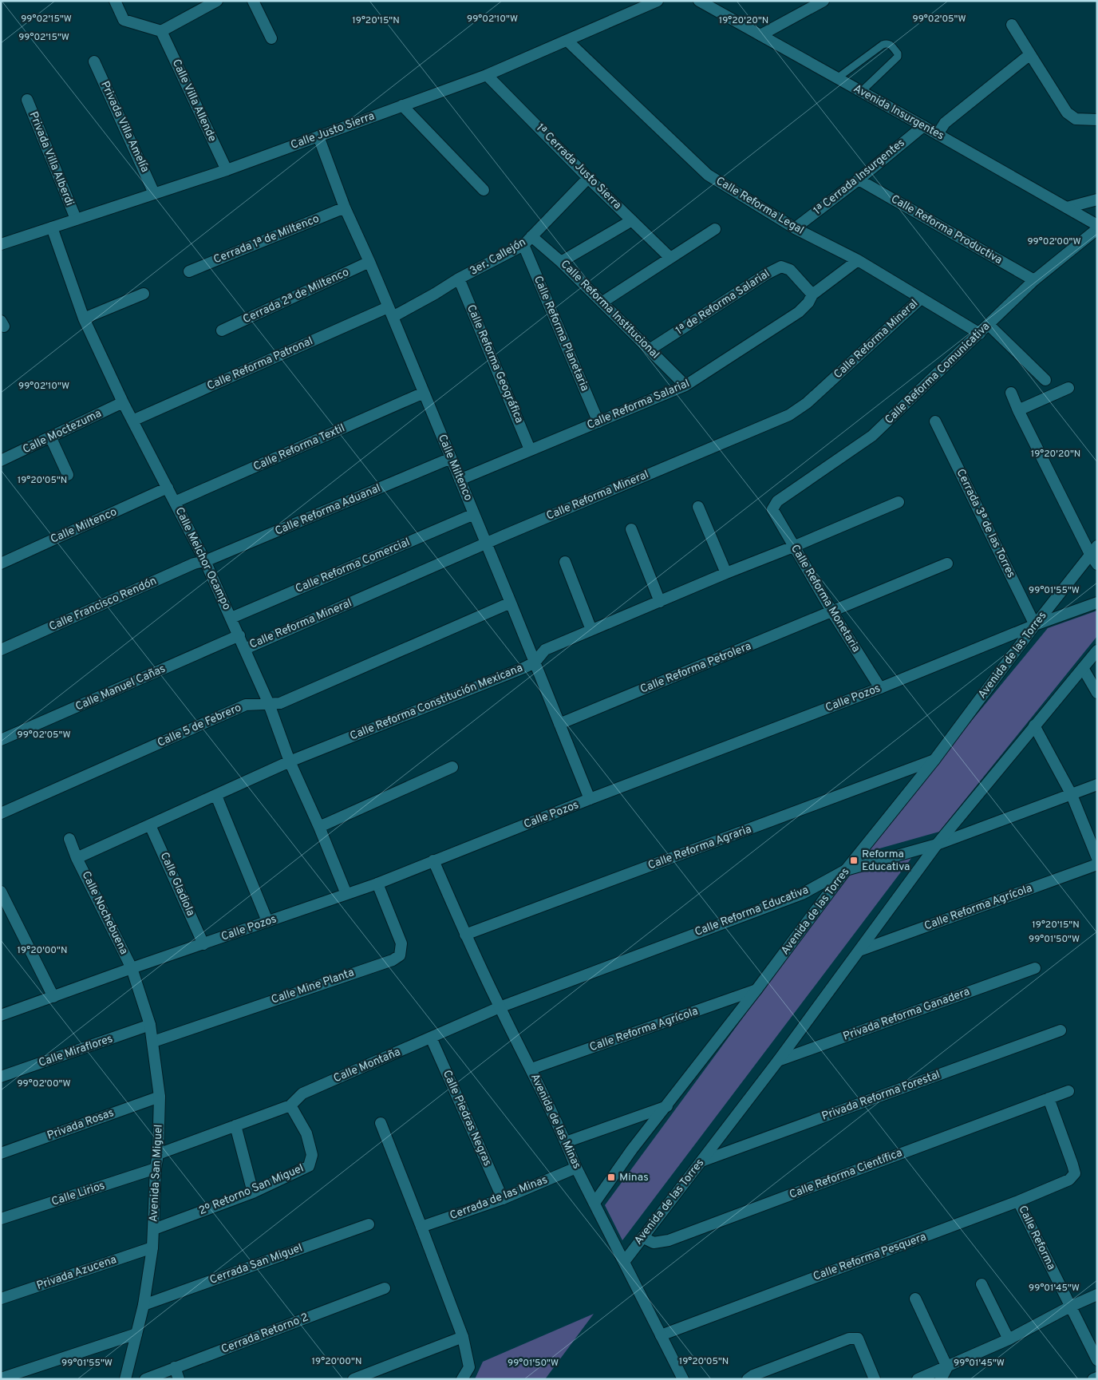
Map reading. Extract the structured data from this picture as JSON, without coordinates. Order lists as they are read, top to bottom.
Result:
{
  "streets": {
    "street": [
      "Calle Villa Allende",
      "Avenida Insurgentes",
      "Privada Villa Amelía",
      "Calle Justo Sierra",
      "Privada Villa Alberdi",
      "1ª Cerrada Justo Sierra",
      "1ª Cerrada Insurgentes",
      "Calle Reforma Legal",
      "Calle Reforma Productiva",
      "Cerrada 1ª de Miltenco",
      "3er. Callejón",
      "Cerrada 2ª de Miltenco",
      "1ª de Reforma Salarial",
      "Calle Reforma Institucional",
      "Calle Reforma Planetaria",
      "Calle Reforma Mineral",
      "Calle Reforma Patronal",
      "Calle Reforma Geográfica",
      "Calle Reforma Comunicativa",
      "Calle Reforma Salarial",
      "Calle Moctezuma",
      "Calle Reforma Textil",
      "Calle Miltenco",
      "Calle Reforma Aduanal",
      "Cerrada 3ª de las Torres",
      "Calle Melchor Ocampo",
      "Calle Reforma Comercial",
      "Calle Reforma Monetaria",
      "Calle Francisco Rendón",
      "Avenida de las Torres",
      "Calle Reforma Petrolera",
      "Calle Manuel Cañas",
      "Calle Pozos",
      "Calle Reforma Constitución Mexicana",
      "Calle 5 de Febrero",
      "Calle Reforma Agraria",
      "Calle Gladiola",
      "Calle Reforma Agrícola",
      "Calle Reforma Educativa",
      "Calle Nochebuena",
      "Calle Mine Planta",
      "Privada Reforma Ganadera",
      "Calle Miraflores",
      "Calle Montaña",
      "Privada Reforma Forestal",
      "Calle Piedras Negras",
      "Avenida de las Minas",
      "Privada Rosas",
      "Avenida San Miguel",
      "Calle Reforma Científica",
      "2º Retorno San Miguel",
      "Calle Lirios",
      "Cerrada de las Minas",
      "Calle Reforma",
      "Calle Reforma Pesquera",
      "Cerrada San Miguel",
      "Privada Azucena",
      "Cerrada Retorno 2"
    ]
  },
  "crossings": [
    ["Calle Villa Allende", "Calle Justo Sierra"],
    ["Avenida Insurgentes", "1ª Cerrada Insurgentes"],
    ["Privada Villa Amelía", "Calle Justo Sierra"],
    ["Calle Justo Sierra", "Privada Villa Alberdi"],
    ["Calle Justo Sierra", "1ª Cerrada Justo Sierra"],
    ["Calle Justo Sierra", "Calle Reforma Legal"],
    ["Calle Justo Sierra", "Calle Miltenco"],
    ["Calle Justo Sierra", "Calle Melchor Ocampo"],
    ["1ª Cerrada Justo Sierra", "3er. Callejón"],
    ["1ª Cerrada Insurgentes", "Calle Reforma Legal"],
    ["1ª Cerrada Insurgentes", "Calle Reforma Productiva"],
    ["Calle Reforma Legal", "Calle Reforma Mineral"],
    ["Calle Reforma Legal", "Calle Reforma Comunicativa"],
    ["Calle Reforma Legal", "Calle Reforma Salarial"],
    ["Calle Reforma Productiva", "Calle Reforma Comunicativa"],
    ["Cerrada 1ª de Miltenco", "Calle Miltenco"],
    ["3er. Callejón", "Calle Reforma Institucional"],
    ["3er. Callejón", "Calle Reforma Planetaria"],
    ["3er. Callejón", "Calle Reforma Patronal"],
    ["3er. Callejón", "Calle Reforma Geográfica"],
    ["3er. Callejón", "Calle Miltenco"],
    ["Cerrada 2ª de Miltenco", "Calle Miltenco"],
    ["1ª de Reforma Salarial", "Calle Reforma Institucional"],
    ["1ª de Reforma Salarial", "Calle Reforma Salarial"],
    ["Calle Reforma Institucional", "Calle Reforma Salarial"],
    ["Calle Reforma Planetaria", "Calle Reforma Salarial"],
    ["Calle Reforma Mineral", "Calle Miltenco"],
    ["Calle Reforma Mineral", "Calle Melchor Ocampo"],
    ["Calle Reforma Patronal", "Calle Miltenco"],
    ["Calle Reforma Patronal", "Calle Melchor Ocampo"],
    ["Calle Reforma Geográfica", "Calle Reforma Salarial"],
    ["Calle Reforma Comunicativa", "Calle Reforma Monetaria"],
    ["Calle Reforma Salarial", "Calle Miltenco"],
    ["Calle Moctezuma", "Calle Melchor Ocampo"],
    ["Calle Reforma Textil", "Calle Miltenco"],
    ["Calle Reforma Textil", "Calle Melchor Ocampo"],
    ["Calle Miltenco", "Calle Reforma Aduanal"],
    ["Calle Miltenco", "Calle Melchor Ocampo"],
    ["Calle Miltenco", "Calle Reforma Comercial"],
    ["Calle Miltenco", "Calle Reforma Petrolera"],
    ["Calle Miltenco", "Calle Pozos"],
    ["Calle Miltenco", "Calle Reforma Constitución Mexicana"],
    ["Calle Miltenco", "Calle 5 de Febrero"],
    ["Calle Reforma Aduanal", "Calle Melchor Ocampo"],
    ["Calle Reforma Aduanal", "Calle Francisco Rendón"],
    ["Cerrada 3ª de las Torres", "Avenida de las Torres"],
    ["Cerrada 3ª de las Torres", "Calle Pozos"],
    ["Calle Melchor Ocampo", "Calle Reforma Comercial"],
    ["Calle Melchor Ocampo", "Calle Francisco Rendón"],
    ["Calle Melchor Ocampo", "Calle Manuel Cañas"],
    ["Calle Melchor Ocampo", "Calle Pozos"],
    ["Calle Melchor Ocampo", "Calle Reforma Constitución Mexicana"],
    ["Calle Melchor Ocampo", "Calle 5 de Febrero"],
    ["Calle Reforma Monetaria", "Calle Reforma Petrolera"],
    ["Calle Reforma Monetaria", "Calle Pozos"],
    ["Calle Reforma Monetaria", "Calle Reforma Constitución Mexicana"],
    ["Avenida de las Torres", "Calle Pozos"],
    ["Avenida de las Torres", "Calle Reforma Agraria"],
    ["Avenida de las Torres", "Calle Reforma Agrícola"],
    ["Avenida de las Torres", "Calle Reforma Educativa"],
    ["Avenida de las Torres", "Privada Reforma Ganadera"],
    ["Avenida de las Torres", "Privada Reforma Forestal"],
    ["Avenida de las Torres", "Avenida de las Minas"],
    ["Avenida de las Torres", "Calle Reforma Científica"],
    ["Calle Pozos", "Calle Gladiola"],
    ["Calle Pozos", "Calle Nochebuena"],
    ["Calle Pozos", "Calle Mine Planta"],
    ["Calle Pozos", "Avenida de las Minas"],
    ["Calle Pozos", "Avenida San Miguel"],
    ["Calle Reforma Constitución Mexicana", "Calle Gladiola"],
    ["Calle Reforma Constitución Mexicana", "Calle Nochebuena"],
    ["Calle Reforma Agraria", "Avenida de las Minas"],
    ["Calle Reforma Agrícola", "Avenida de las Minas"],
    ["Calle Reforma Educativa", "Calle Montaña"],
    ["Calle Reforma Educativa", "Calle Piedras Negras"],
    ["Calle Reforma Educativa", "Avenida de las Minas"],
    ["Calle Nochebuena", "Avenida San Miguel"],
    ["Calle Mine Planta", "Avenida San Miguel"],
    ["Calle Miraflores", "Avenida San Miguel"],
    ["Calle Montaña", "Calle Piedras Negras"],
    ["Calle Montaña", "2º Retorno San Miguel"],
    ["Calle Piedras Negras", "Cerrada de las Minas"],
    ["Avenida de las Minas", "Cerrada de las Minas"],
    ["Avenida de las Minas", "Calle Reforma Pesquera"],
    ["Privada Rosas", "Avenida San Miguel"],
    ["Avenida San Miguel", "2º Retorno San Miguel"],
    ["Avenida San Miguel", "Calle Lirios"],
    ["Avenida San Miguel", "Cerrada San Miguel"],
    ["Avenida San Miguel", "Privada Azucena"],
    ["Calle Reforma Científica", "Calle Reforma Pesquera"],
    ["Calle Reforma", "Calle Reforma Pesquera"]
  ],
  "places": {
    "transit": ["Reforma Educativa", "Minas"]
  },
  "coordinates": [
    "99°02'15\"W",
    "99°02'10\"W",
    "99°02'05\"W",
    "19°20'15\"N",
    "19°20'20\"N",
    "99°02'00\"W",
    "19°20'05\"N",
    "99°01'55\"W",
    "99°01'50\"W",
    "19°20'00\"N",
    "99°01'45\"W"
  ]
}
